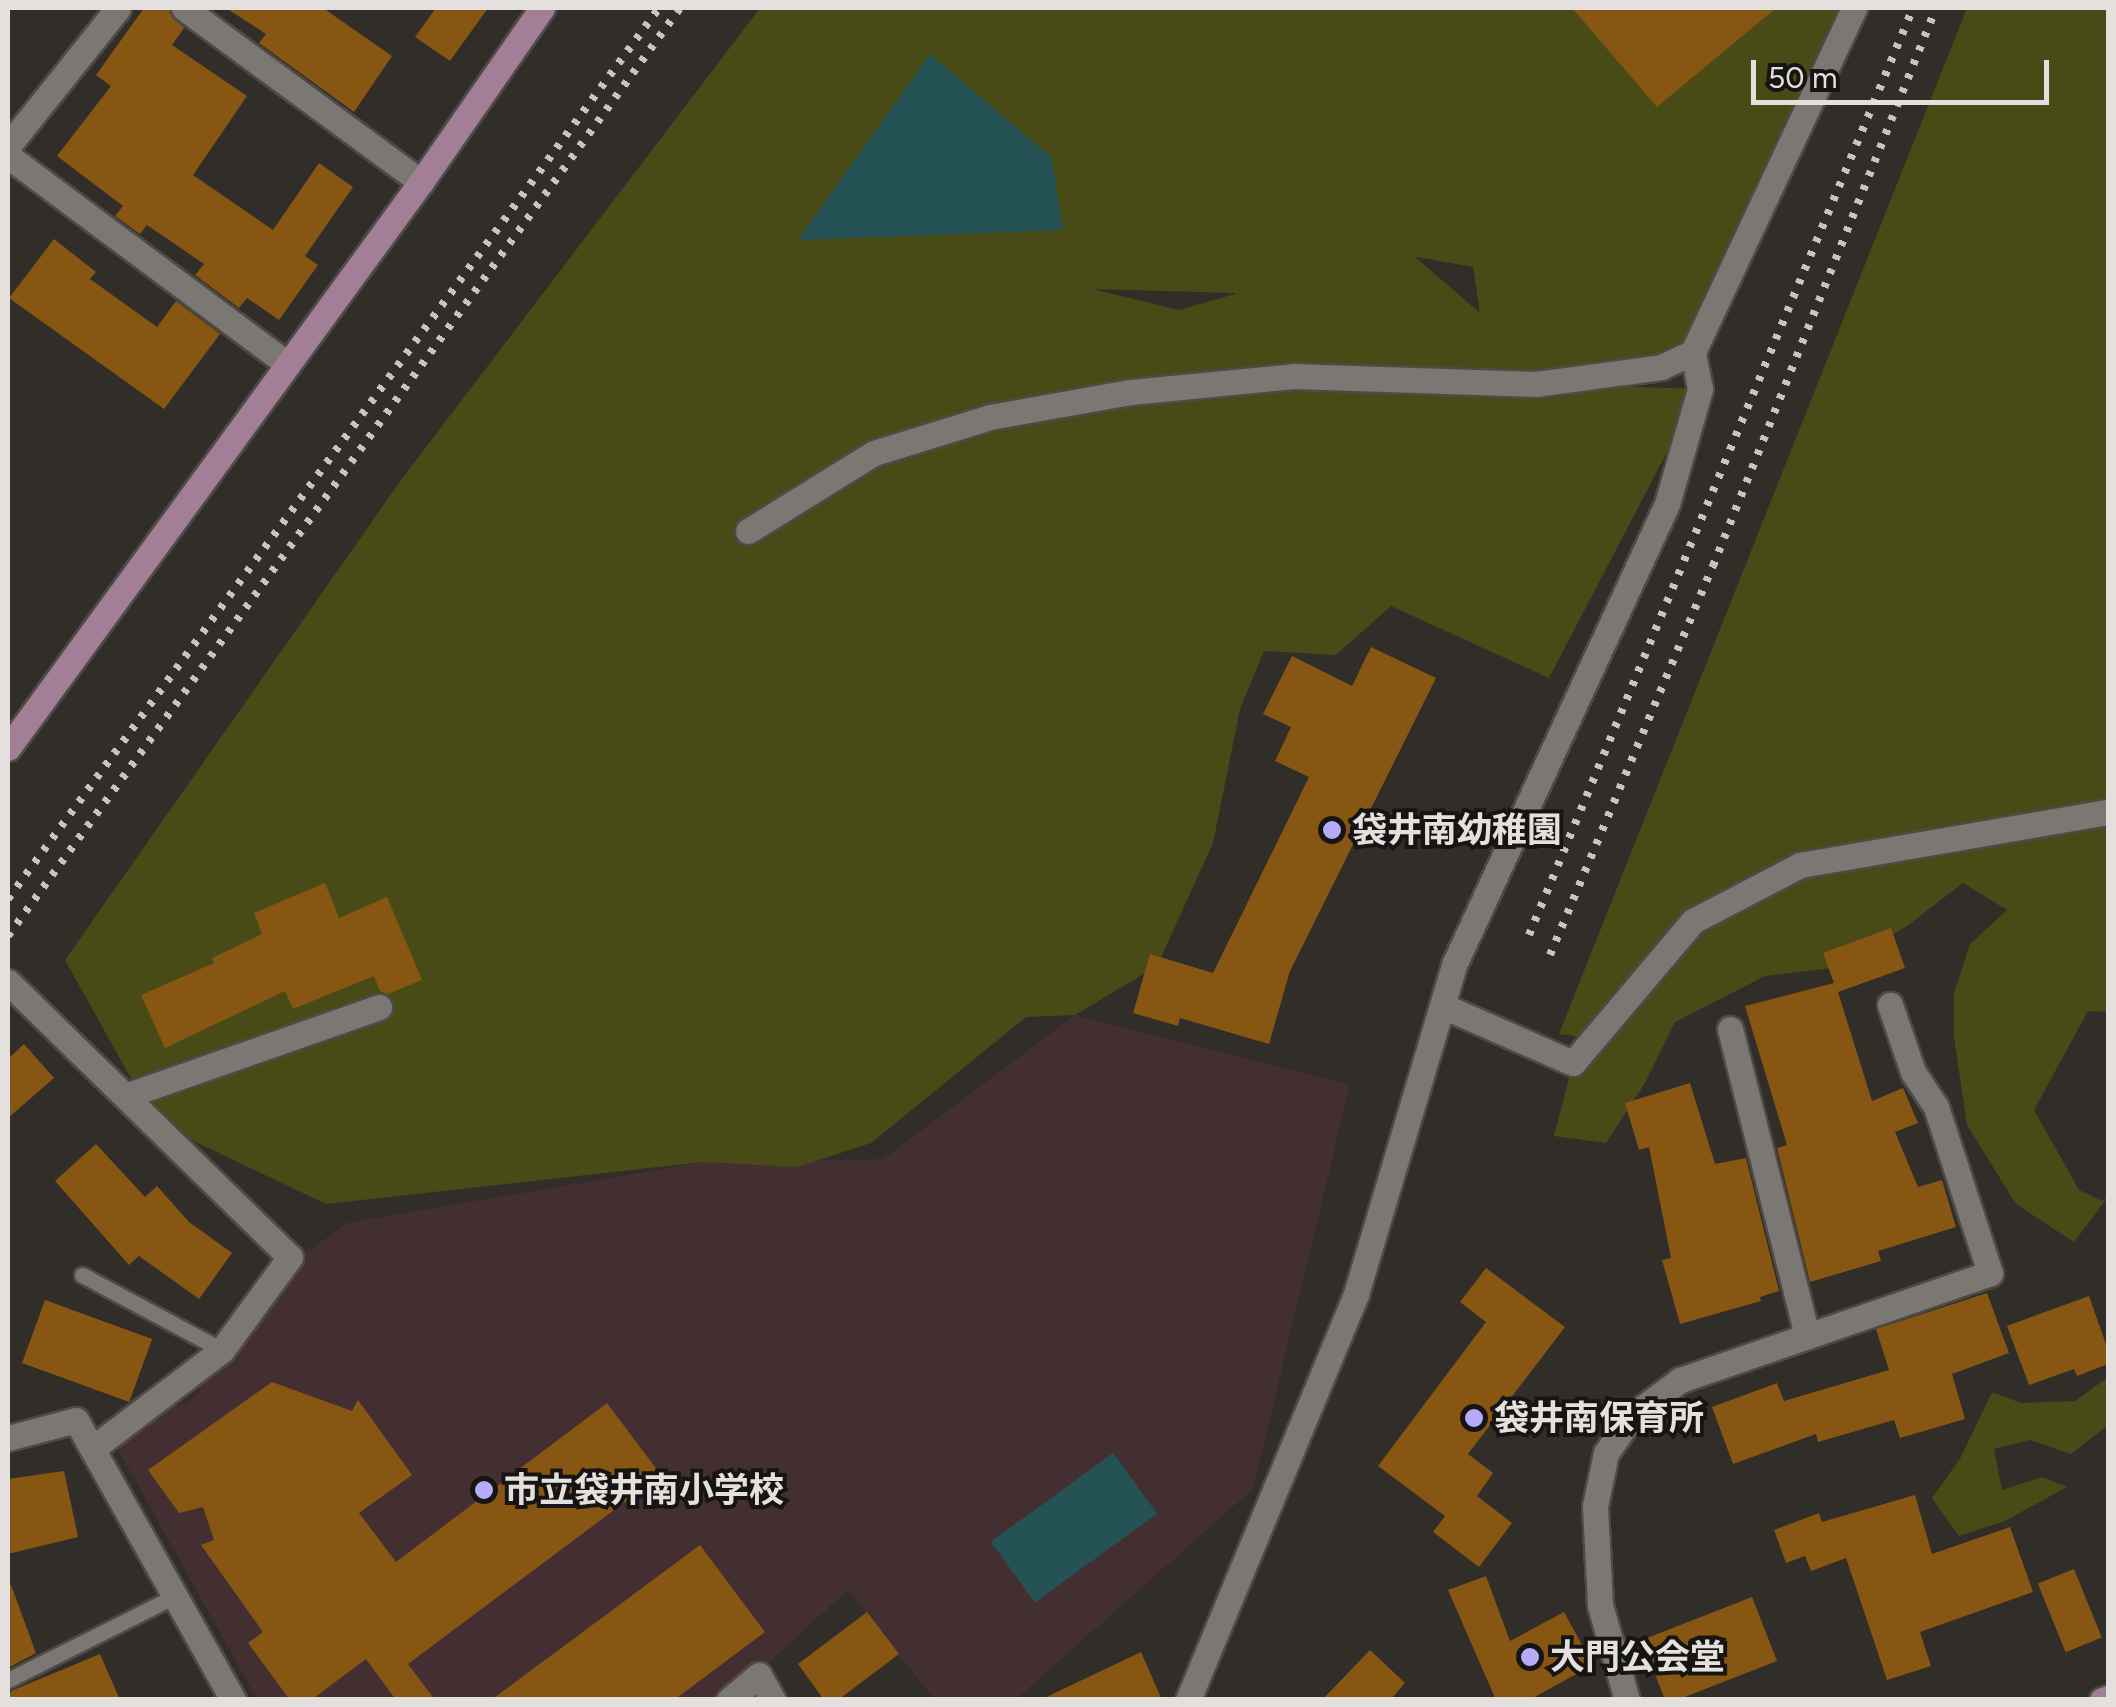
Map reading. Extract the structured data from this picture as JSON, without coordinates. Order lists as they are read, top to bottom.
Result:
{
  "places": [
    "袋井南幼稚園",
    "袋井南保育所",
    "市立袋井南小学校",
    "大門公会堂"
  ],
  "scale_bar": "50 m"
}
